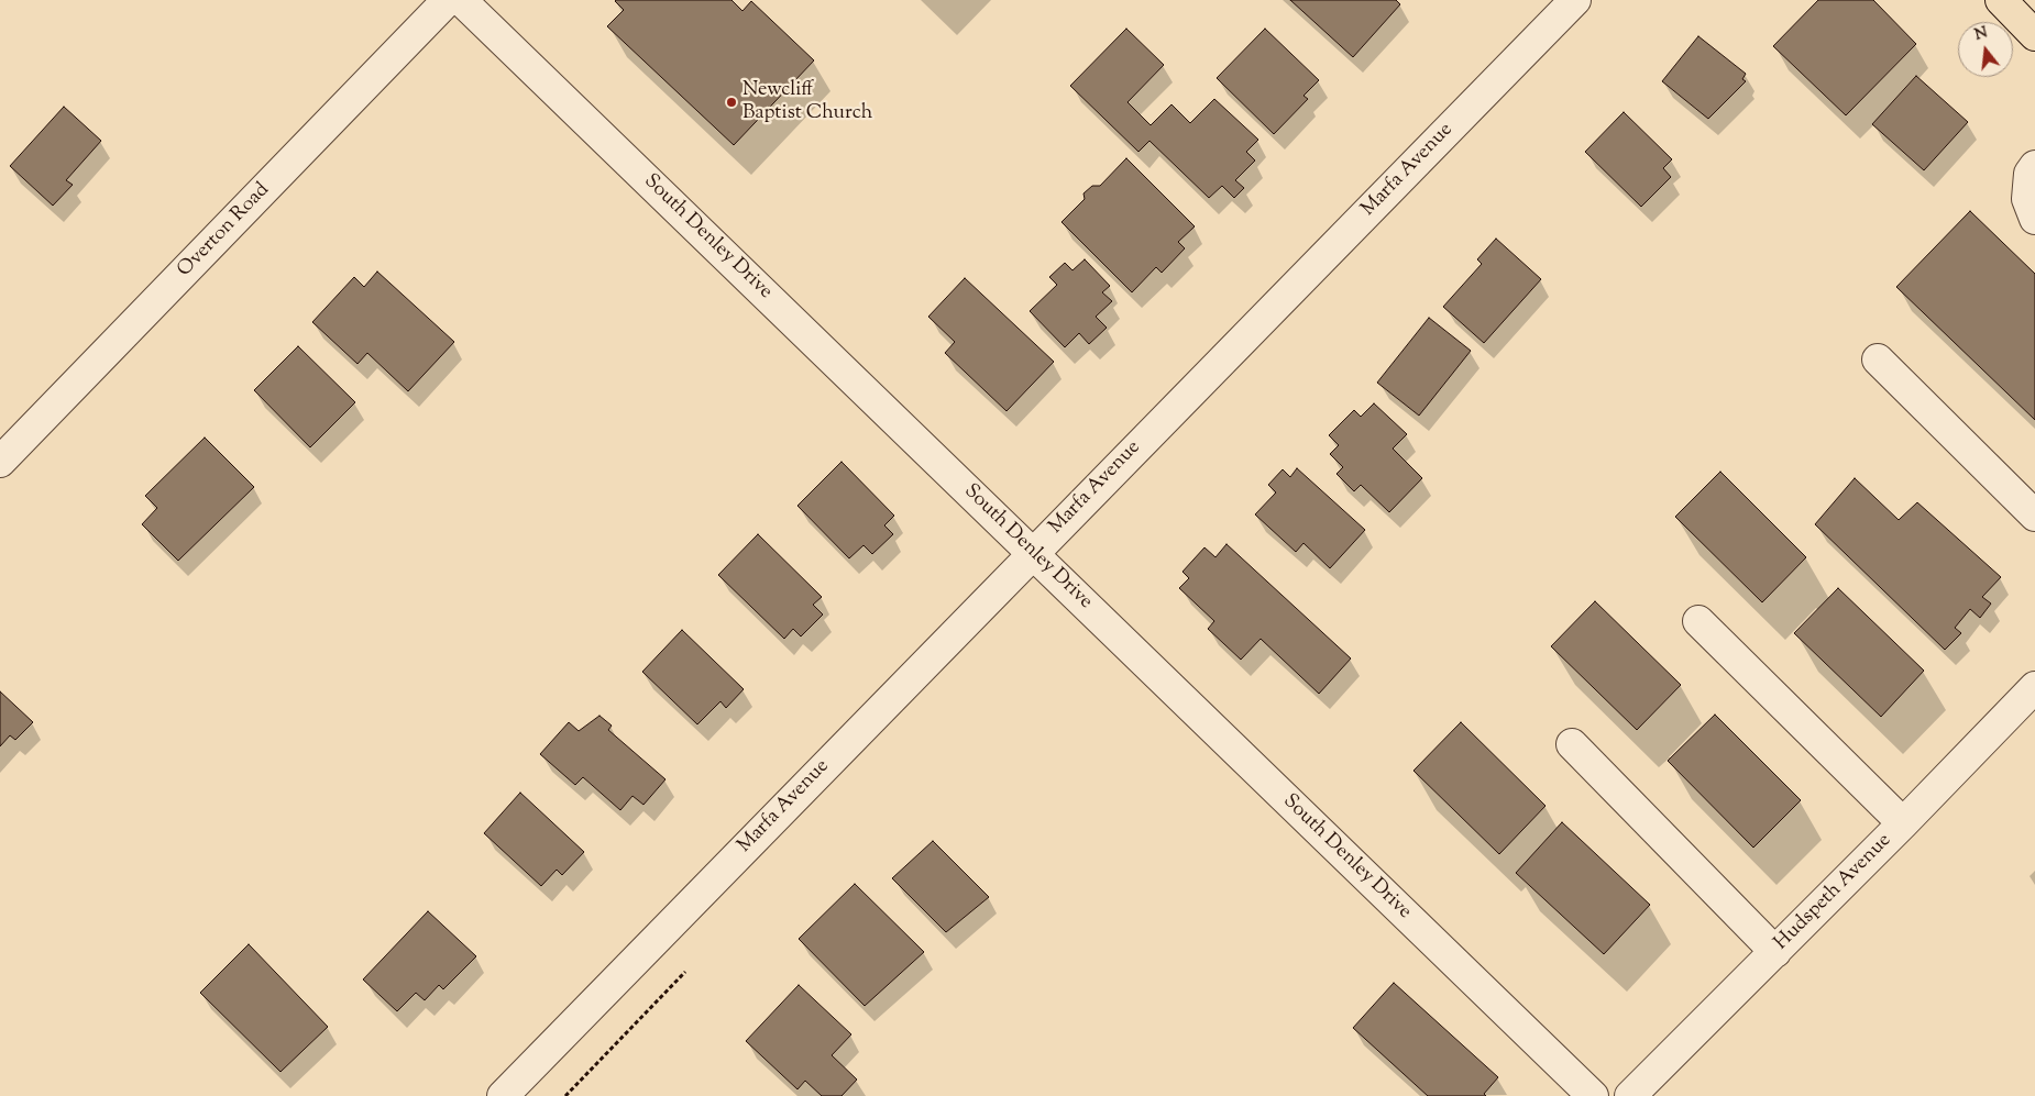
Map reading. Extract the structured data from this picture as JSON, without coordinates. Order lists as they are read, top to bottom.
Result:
{
  "streets": {
    "street": [
      "Marfa Avenue",
      "Overton Road",
      "South Denley Drive",
      "Hudspeth Avenue"
    ]
  },
  "crossings": [
    ["Marfa Avenue", "South Denley Drive"]
  ],
  "places": ["Newcliff Baptist Church"],
  "north": "top"
}
